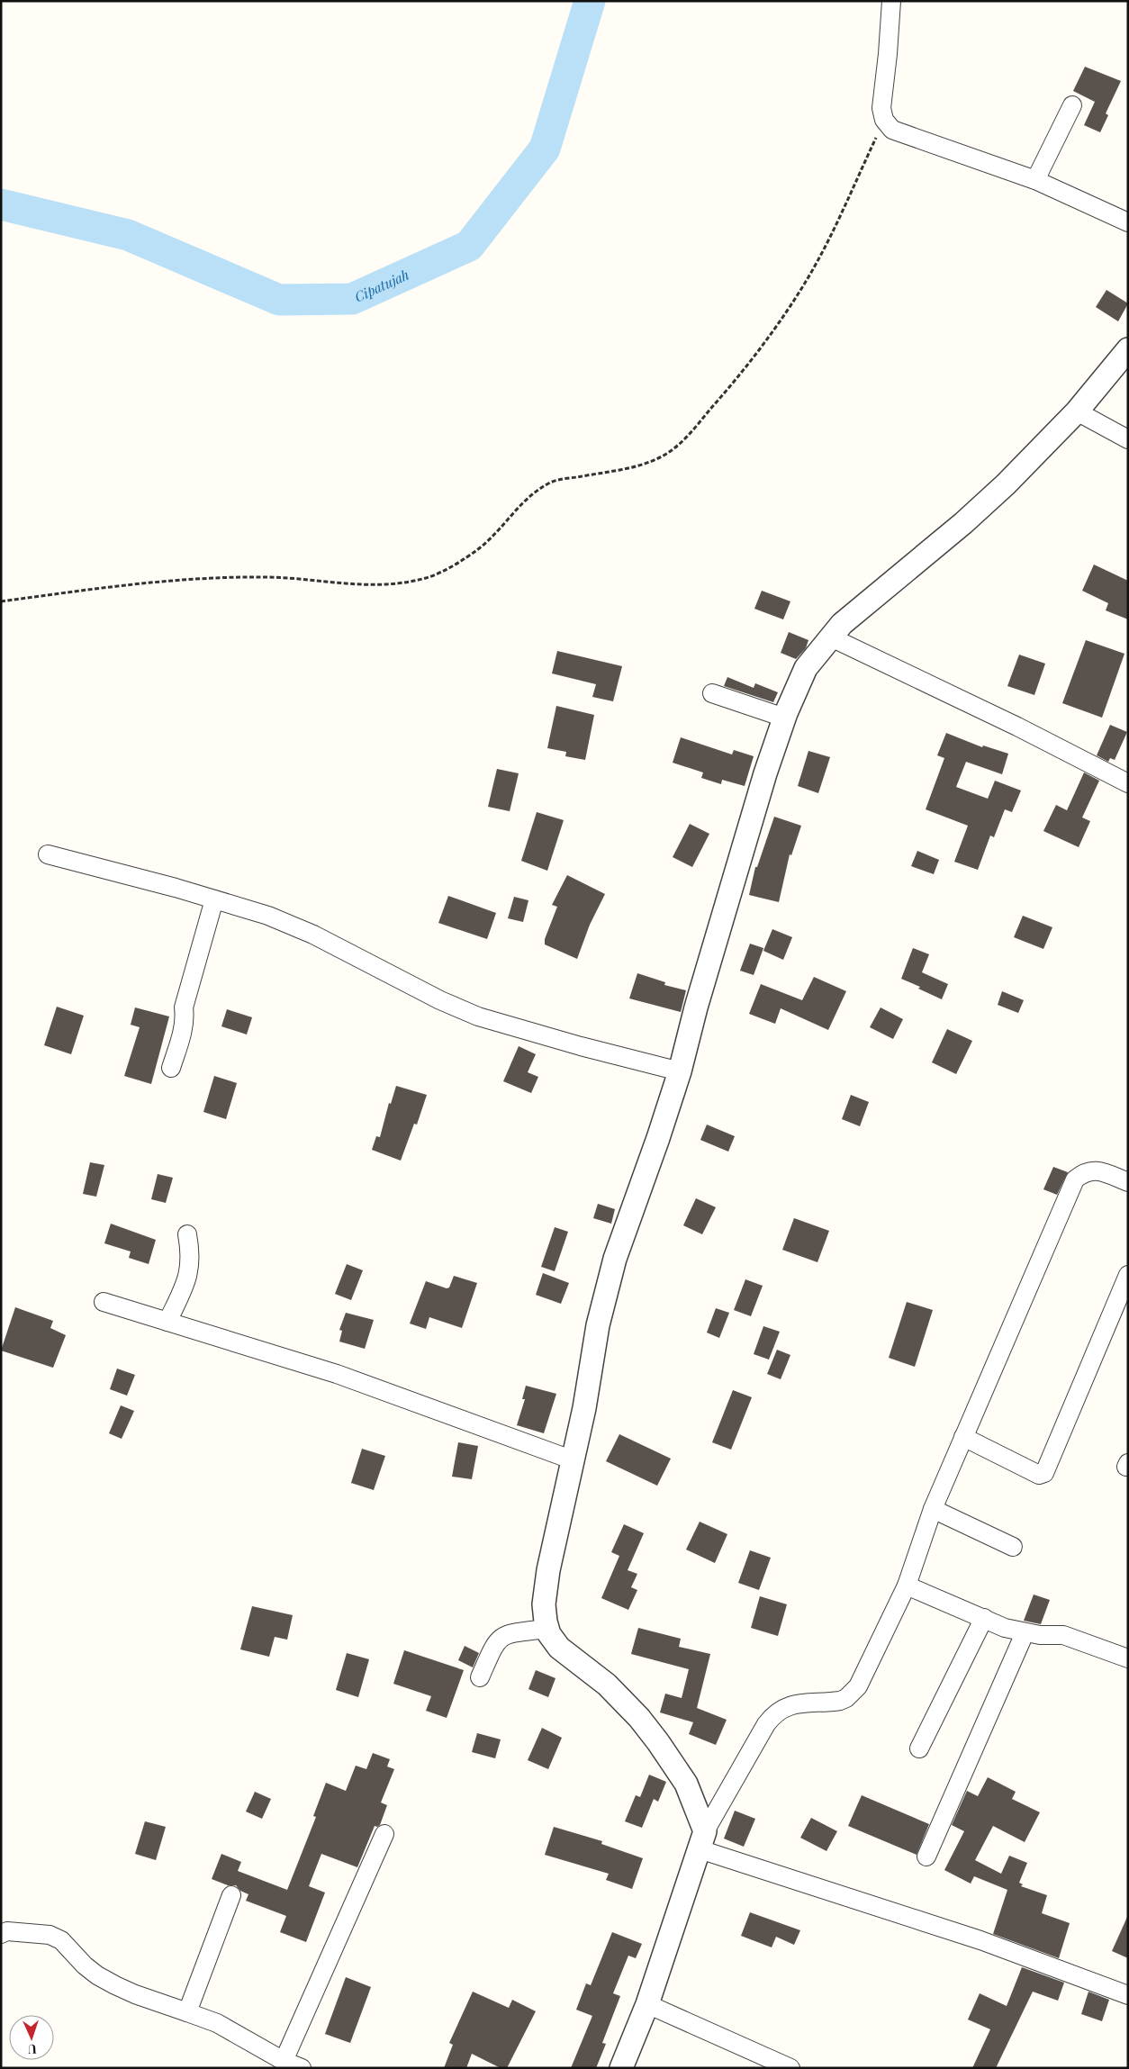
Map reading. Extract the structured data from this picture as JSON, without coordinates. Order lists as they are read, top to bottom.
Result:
{
  "water": ["Cipatujah"],
  "north": "bottom"
}
